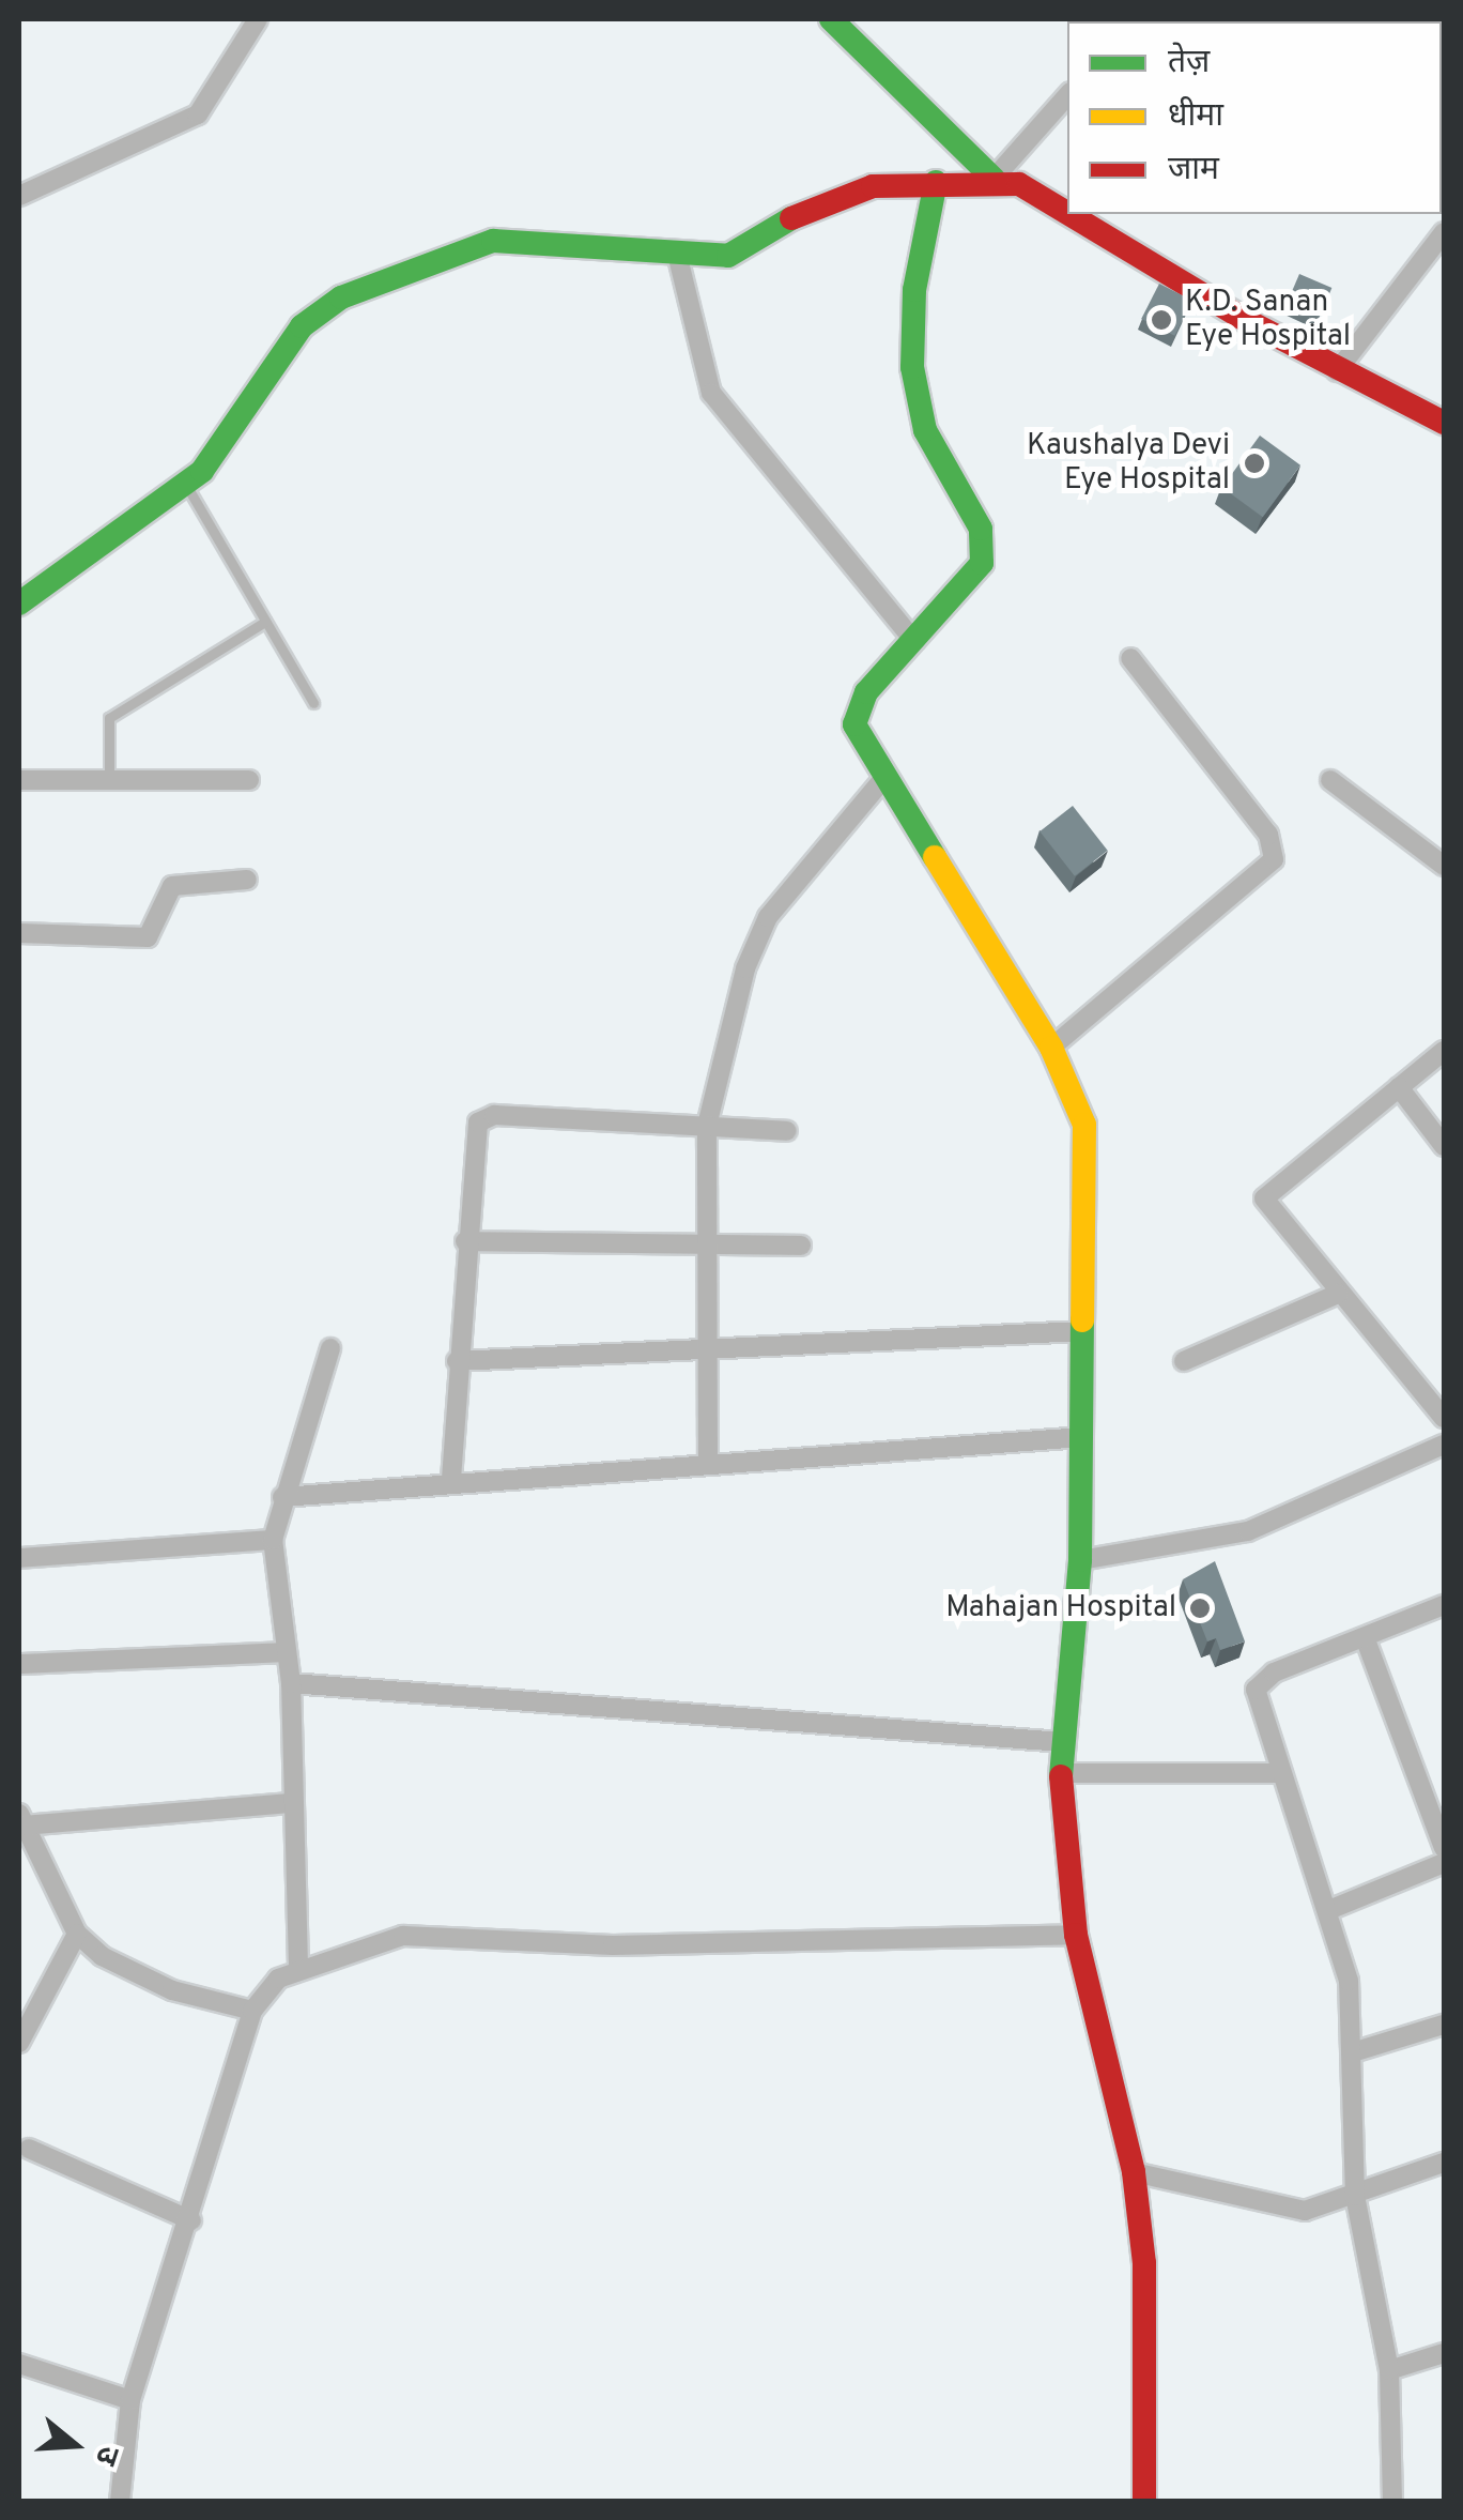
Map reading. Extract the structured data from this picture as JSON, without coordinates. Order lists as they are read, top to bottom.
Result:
{
  "places": ["K.D. Sanan Eye Hospital", "Kaushalya Devi Eye Hospital", "Mahajan Hospital"],
  "legend": ["तेज़", "धीमा", "जाम"],
  "north": "right"
}
